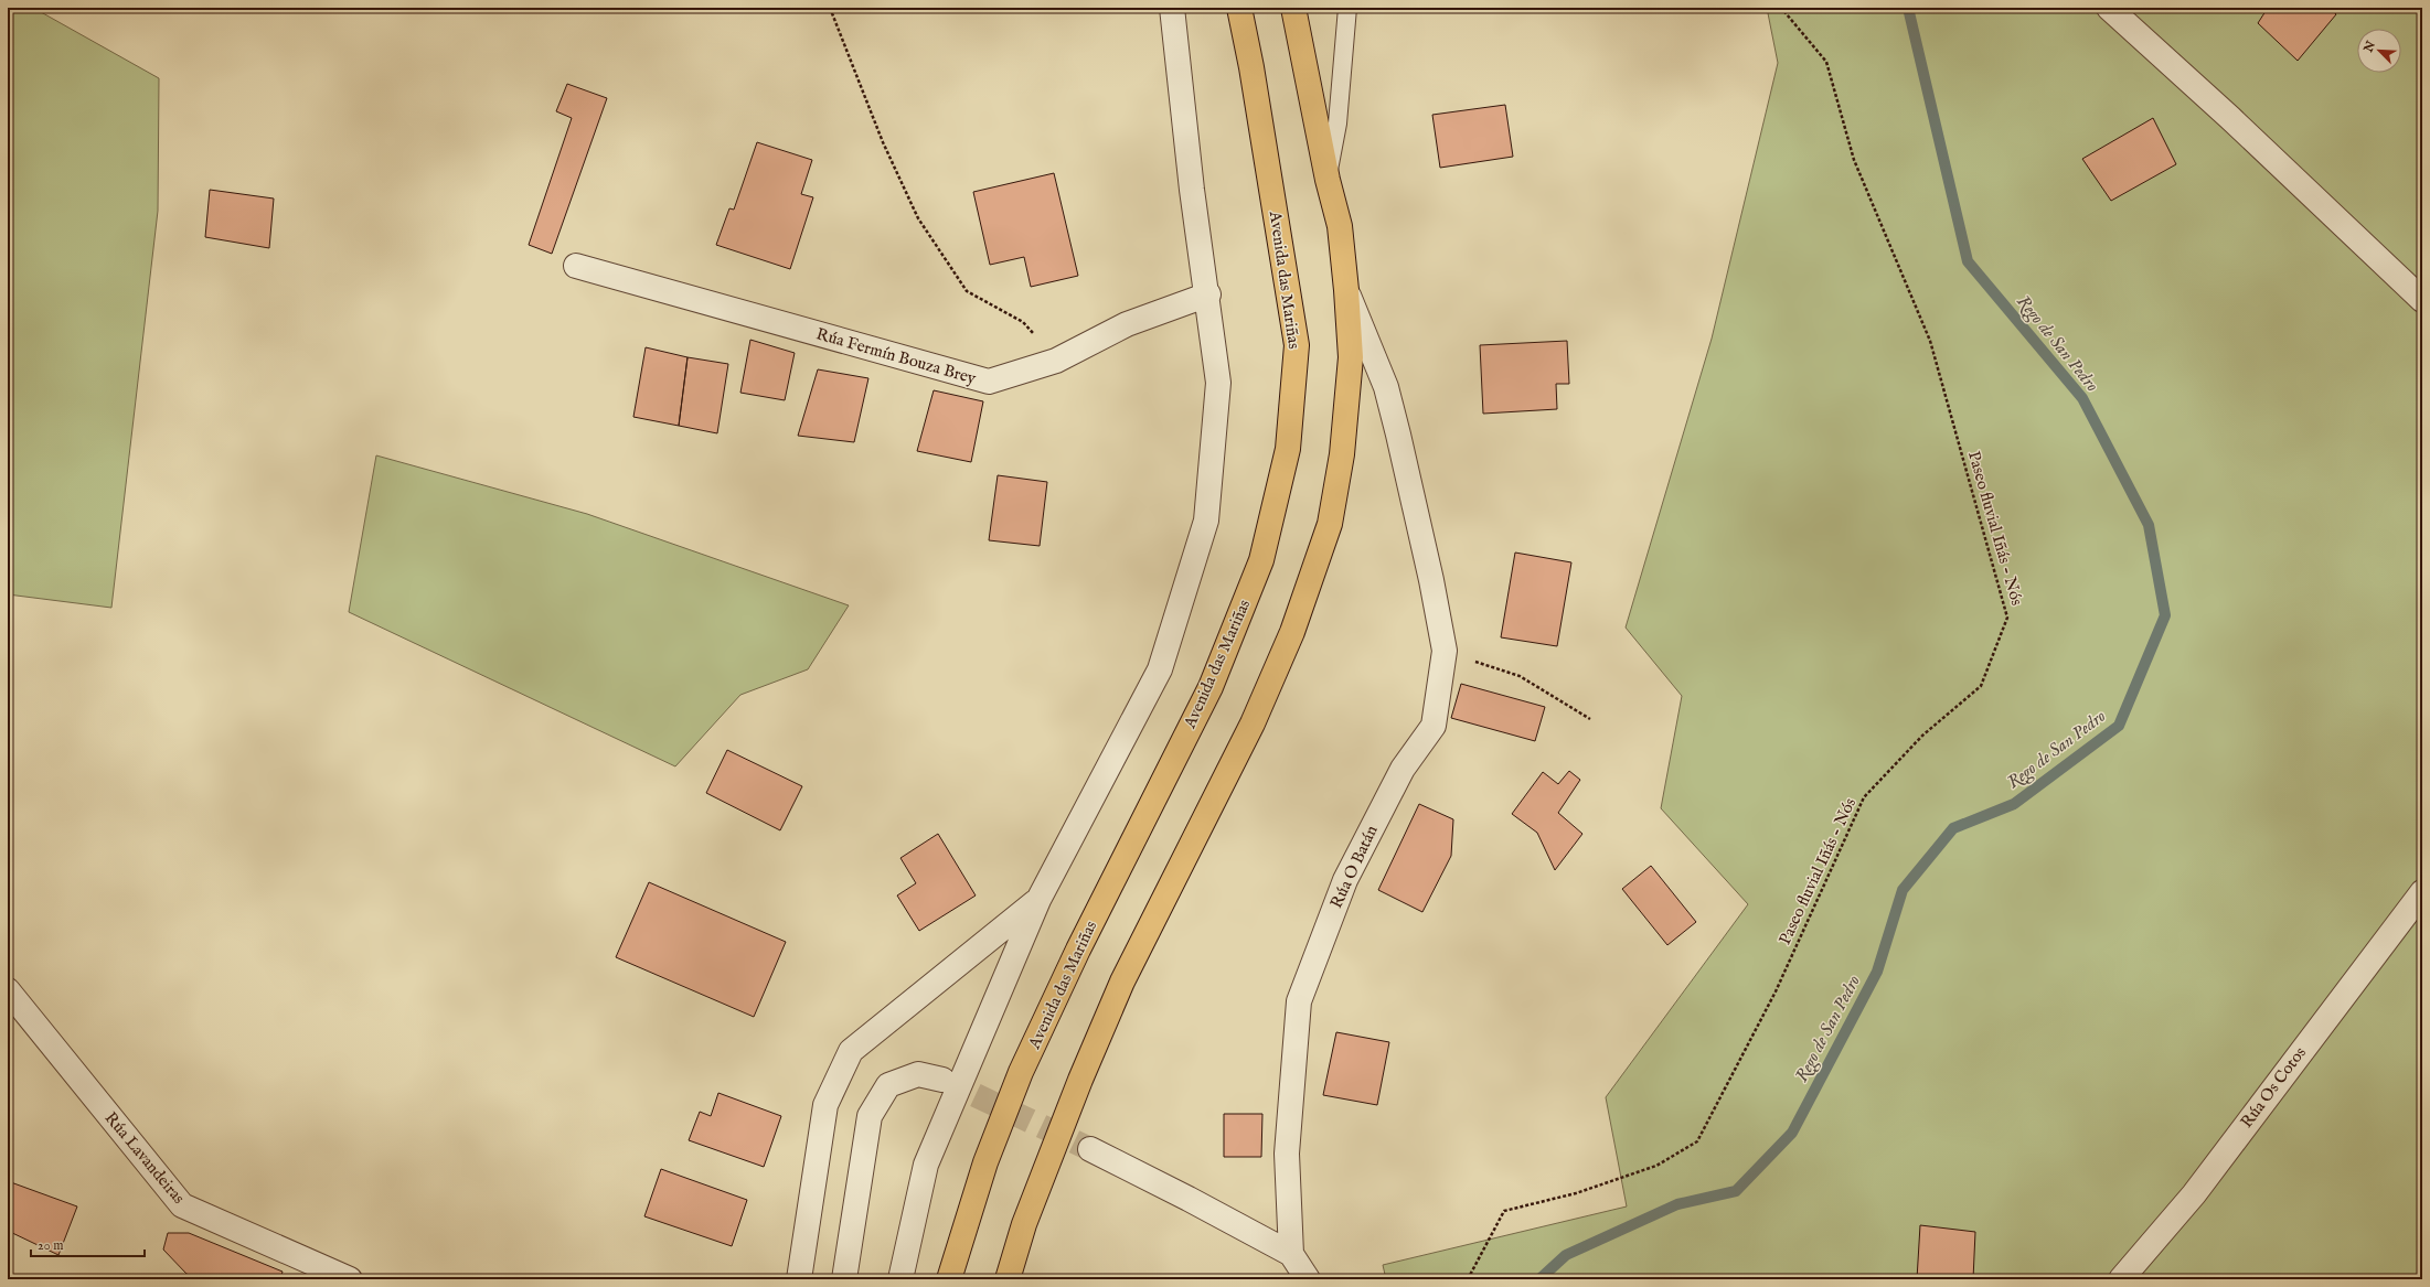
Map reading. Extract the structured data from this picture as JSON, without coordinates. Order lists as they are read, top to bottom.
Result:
{
  "streets": {
    "highway": ["Avenida das Mariñas"],
    "street": [
      "Rúa Fermín Bouza Brey",
      "Rúa O Batán",
      "Rúa Os Cotos",
      "Rúa Lavandeiras"
    ],
    "path": ["Paseo fluvial Iñás - Nós"]
  },
  "water": ["Rego de San Pedro"],
  "scale_bar": "20 m",
  "north": "top left"
}
